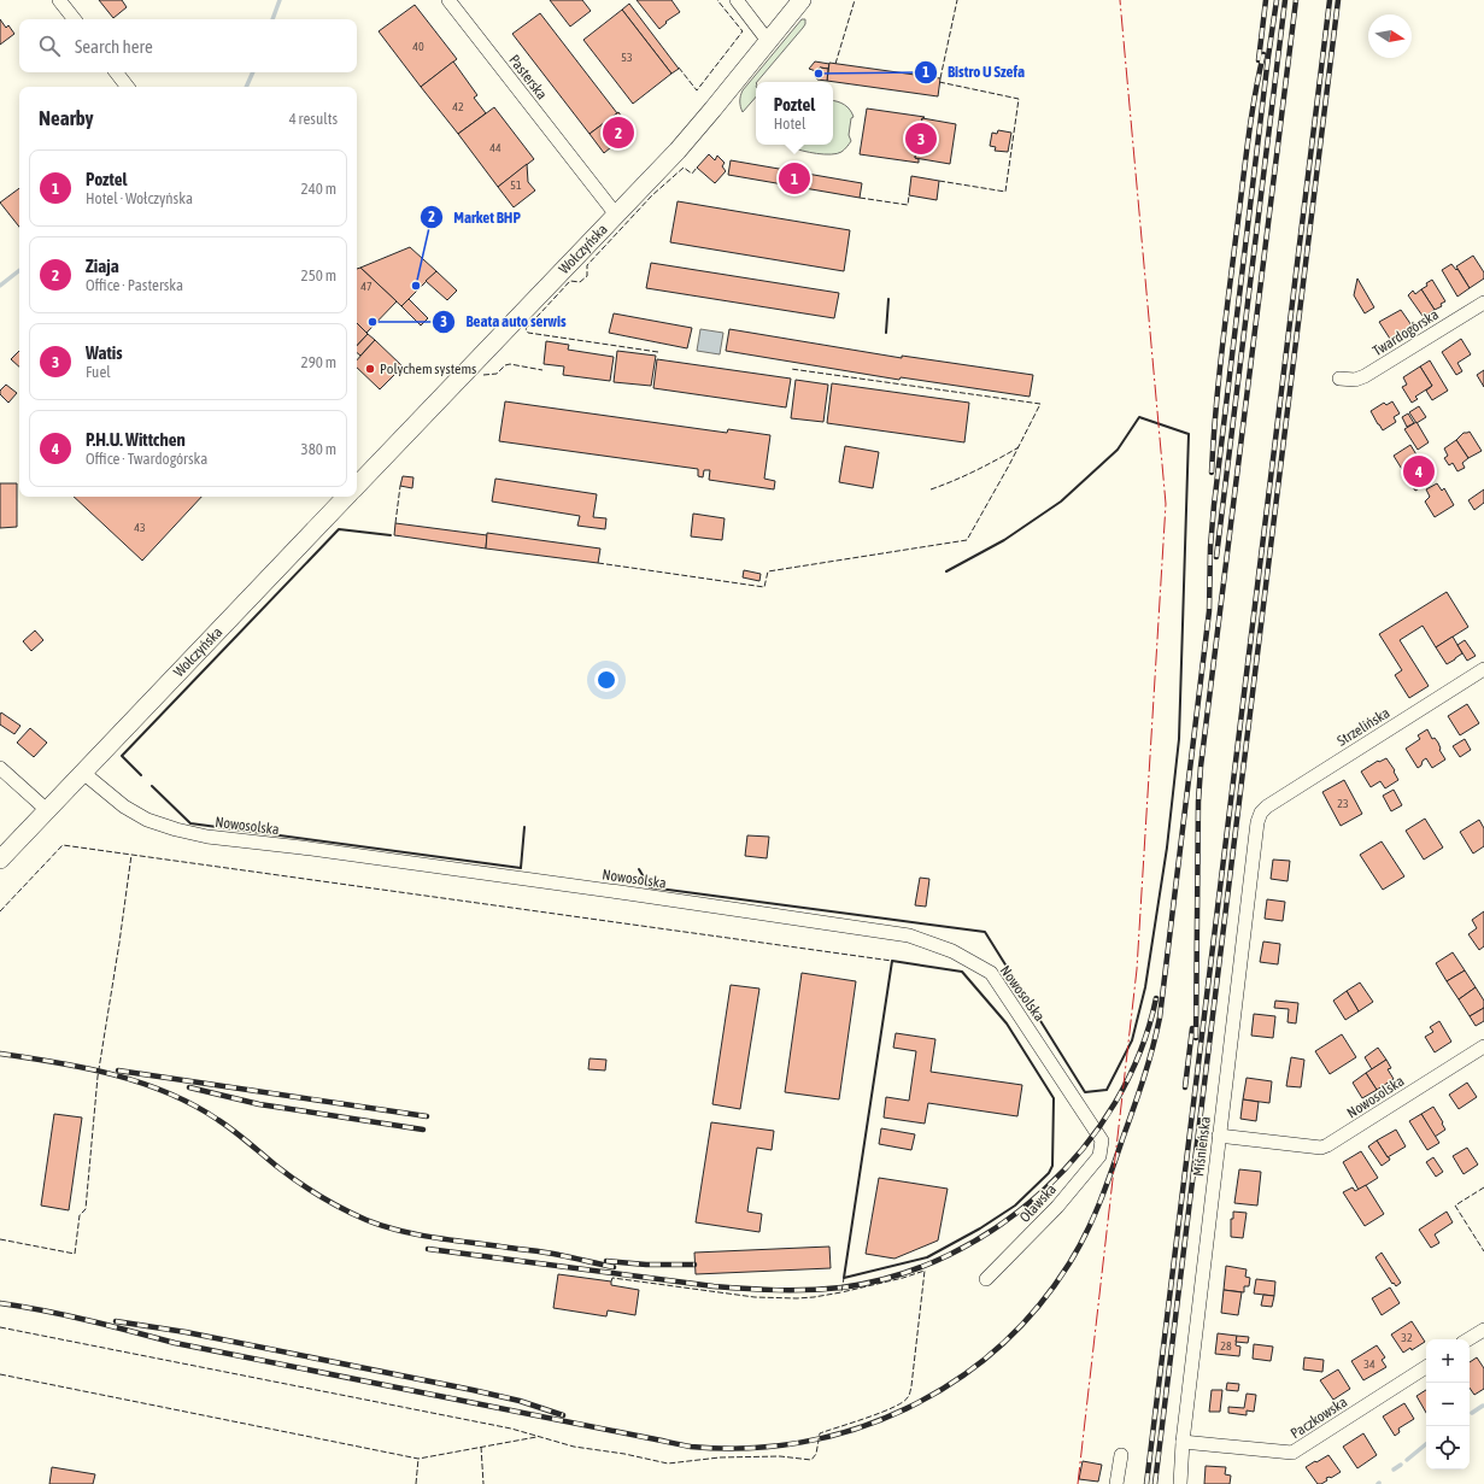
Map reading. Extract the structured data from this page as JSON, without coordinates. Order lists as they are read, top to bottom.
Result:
{
  "streets": {
    "street": [
      "Pasterska",
      "Wołczyńska",
      "Twardogórska",
      "Strzelińska",
      "Nowosolska",
      "Miśnieńska",
      "Oławska",
      "Paczkowska"
    ]
  },
  "crossings": [
    ["Pasterska", "Wołczyńska"],
    ["Wołczyńska", "Nowosolska"],
    ["Strzelińska", "Miśnieńska"],
    ["Nowosolska", "Miśnieńska"],
    ["Nowosolska", "Oławska"],
    ["Miśnieńska", "Paczkowska"]
  ],
  "places": [
    "Bistro U Szefa",
    "Market BHP",
    "Beata auto serwis",
    "Polychem systems"
  ],
  "house_numbers": [
    "40",
    "53",
    "42",
    "44",
    "51",
    "47",
    "43",
    "23",
    "32",
    "28",
    "34"
  ],
  "north": "right",
  "page": {
    "search": "Search here",
    "popup": ["Poztel", "Hotel"],
    "heading": ["Nearby", "4 results"],
    "pins": [
      "2",
      "3",
      "1",
      "4"
    ],
    "list": [
      {
        "mark": "1",
        "name": "Poztel",
        "note": "Hotel · Wołczyńska",
        "value": "240 m"
      },
      {
        "mark": "2",
        "name": "Ziaja",
        "note": "Office · Pasterska",
        "value": "250 m"
      },
      {
        "mark": "3",
        "name": "Watis",
        "note": "Fuel",
        "value": "290 m"
      },
      {
        "mark": "4",
        "name": "P.H.U. Wittchen",
        "note": "Office · Twardogórska",
        "value": "380 m"
      }
    ],
    "map_buttons": ["+", "−"]
  }
}
